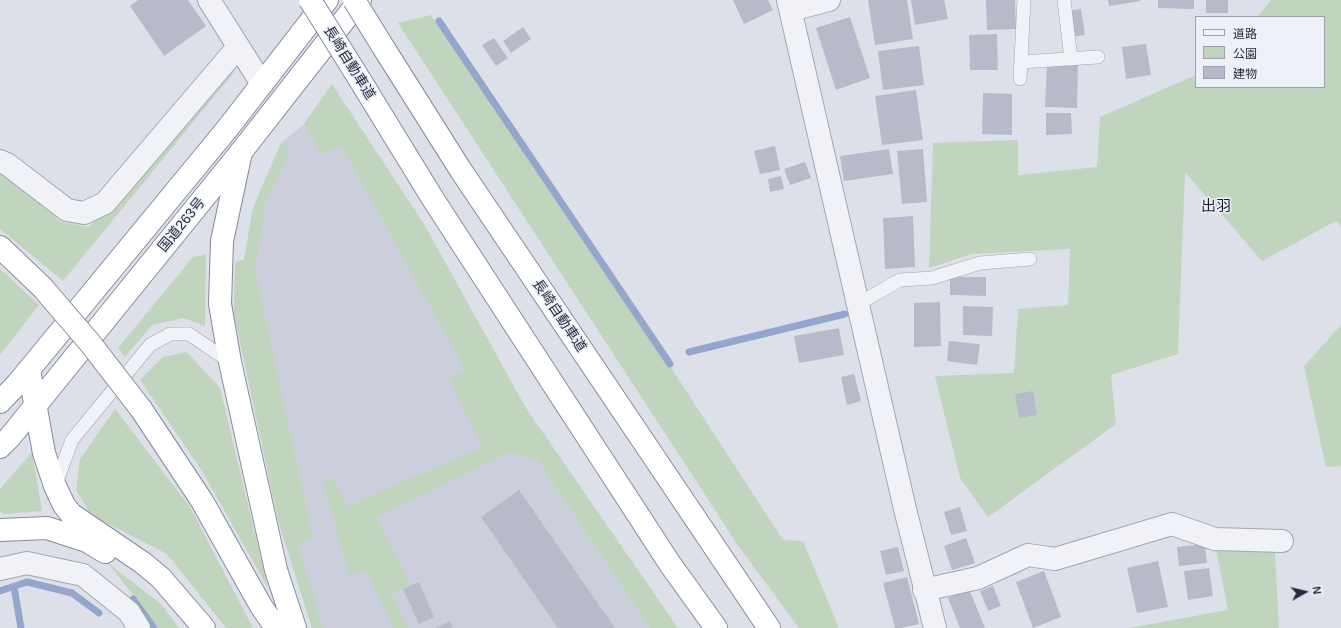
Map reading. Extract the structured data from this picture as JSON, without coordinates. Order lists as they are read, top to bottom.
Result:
{
  "streets": {
    "highway": ["長崎自動車道", "国道263号"]
  },
  "districts": ["出羽"],
  "legend": ["道路", "公園", "建物"],
  "north": "right"
}
